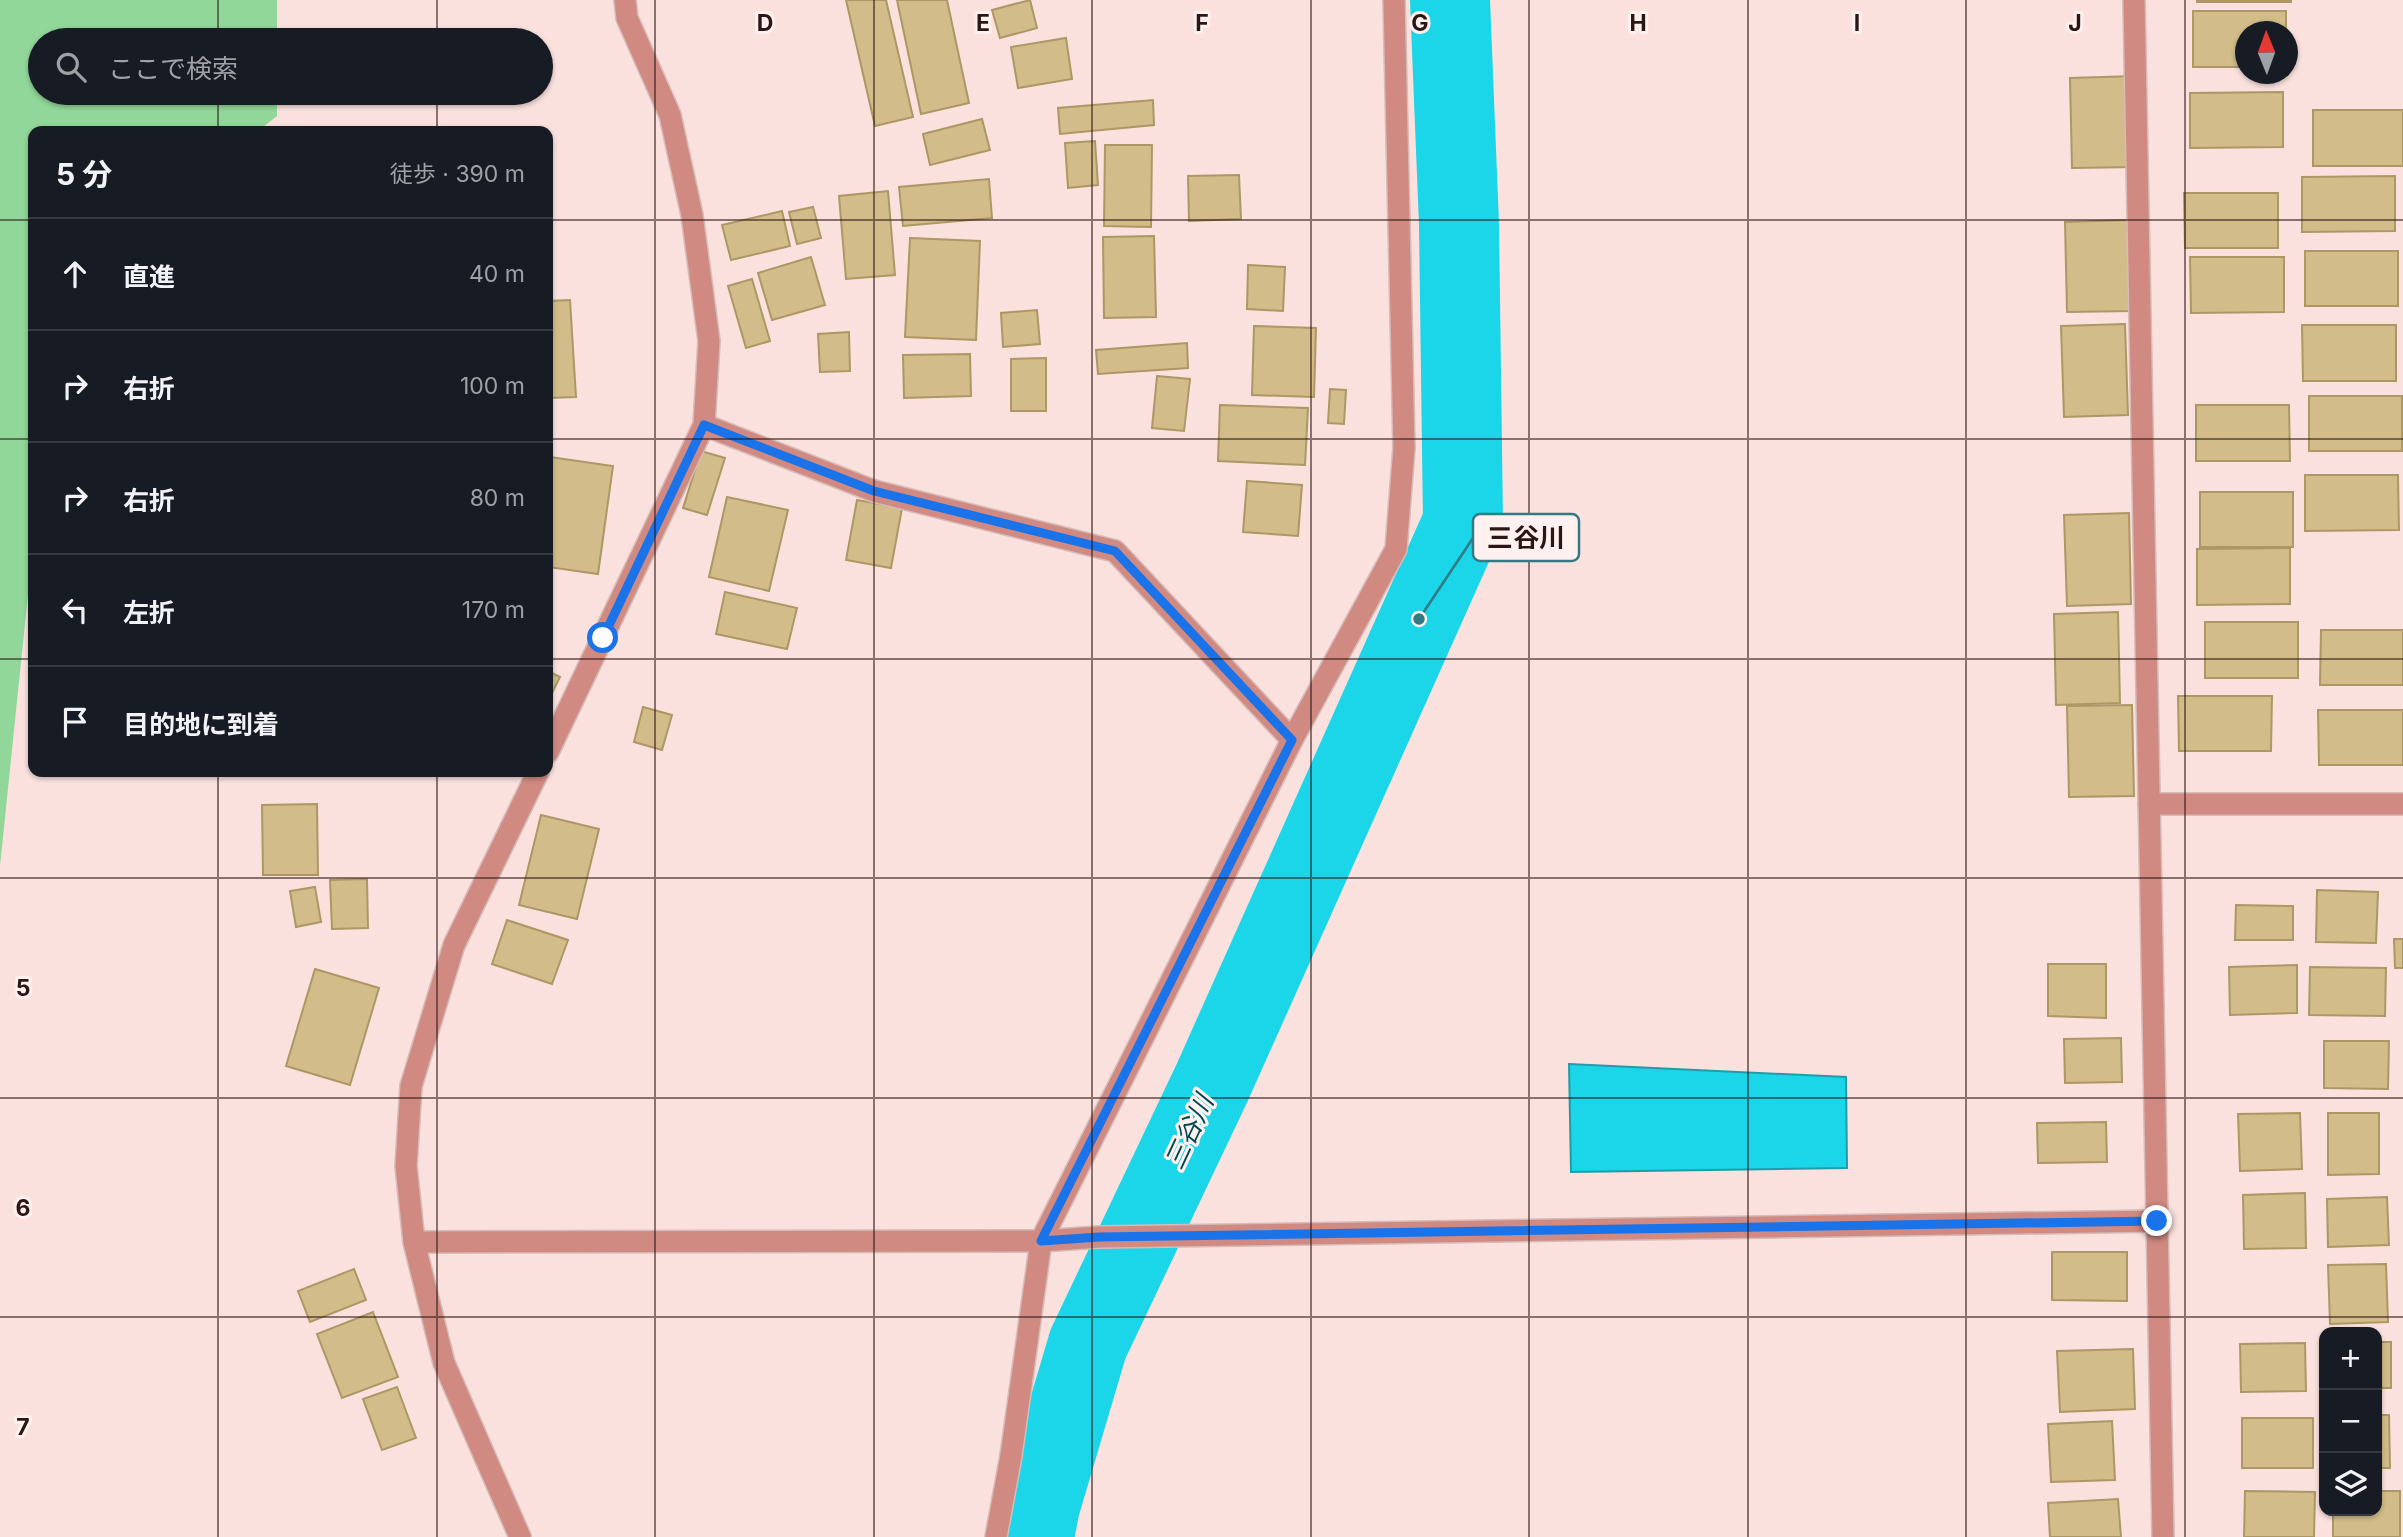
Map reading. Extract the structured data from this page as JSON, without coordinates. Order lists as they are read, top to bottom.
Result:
{
  "water": ["三谷川"],
  "places": ["三谷川"],
  "north": "top",
  "page": {
    "search": "ここで検索",
    "heading": ["5 分", "徒歩 · 390 m"],
    "list": [
      ["直進", "40 m"],
      ["右折", "100 m"],
      ["右折", "80 m"],
      ["左折", "170 m"],
      "目的地に到着"
    ],
    "map_buttons": ["+", "−"]
  },
  "grid": {
    "columns": [
      "D",
      "E",
      "F",
      "G",
      "H",
      "I",
      "J"
    ],
    "rows": ["5", "6", "7"]
  }
}
